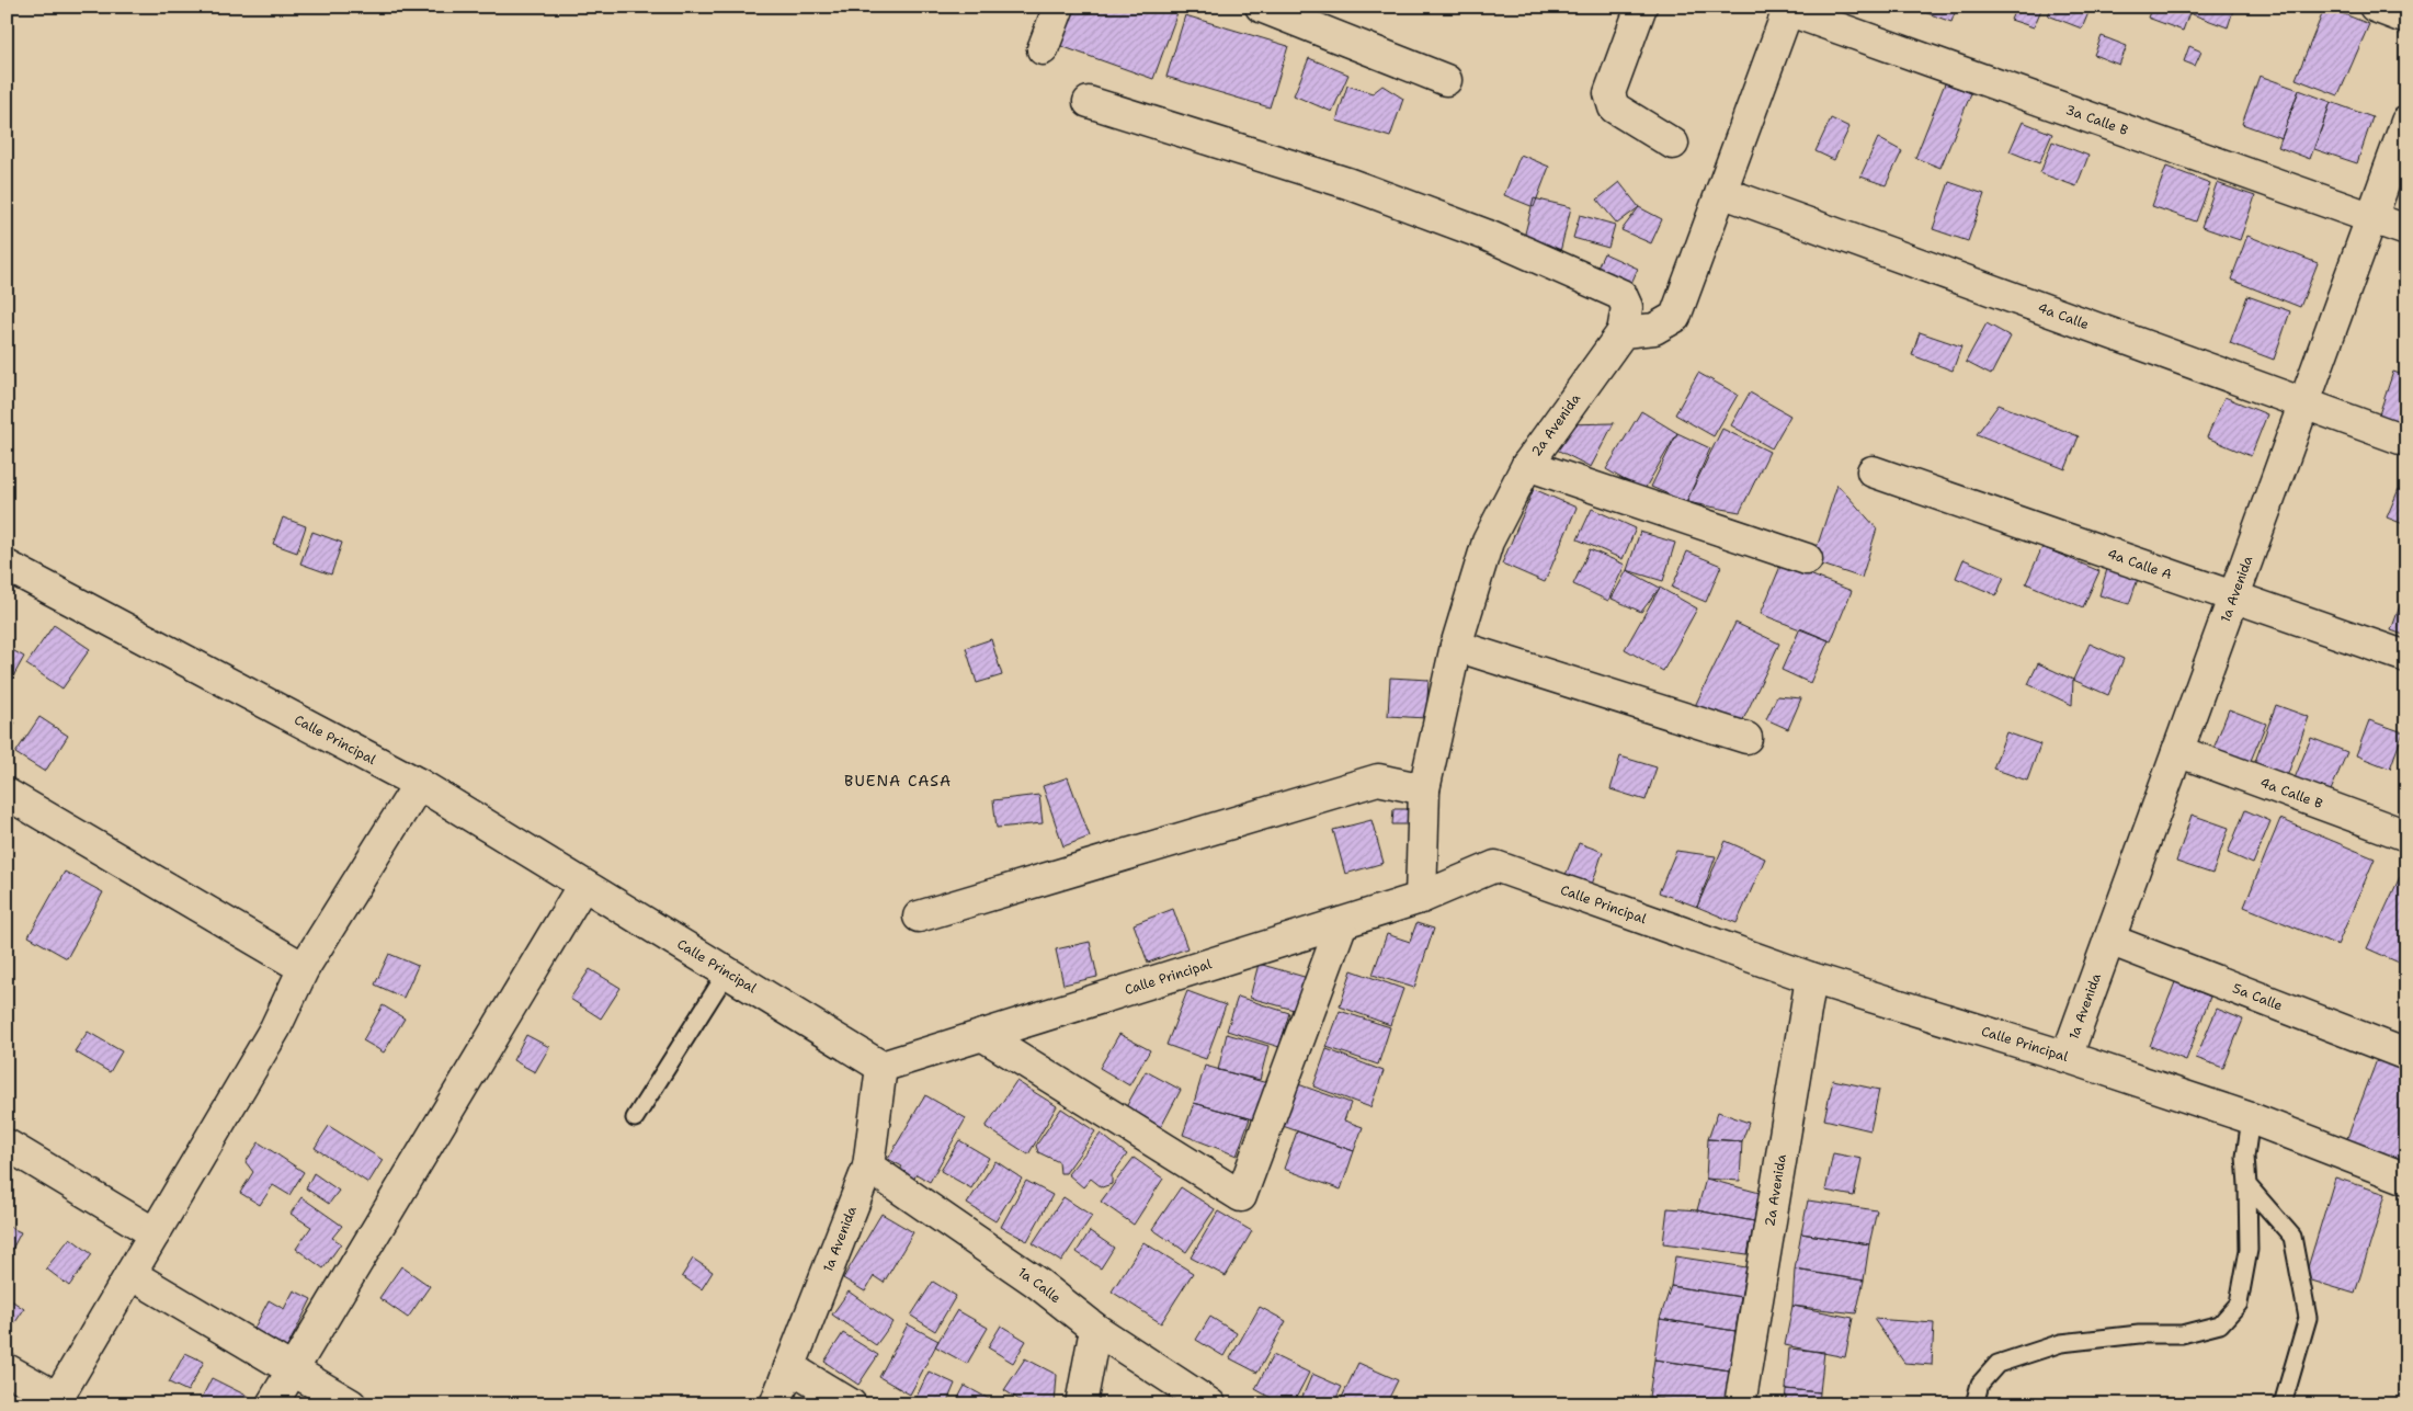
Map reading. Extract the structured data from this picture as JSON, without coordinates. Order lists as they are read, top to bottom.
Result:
{
  "streets": {
    "street": [
      "3a Calle B",
      "4a Calle",
      "2a Avenida",
      "4a Calle A",
      "1a Avenida",
      "Calle Principal",
      "4a Calle B",
      "5a Calle",
      "1a Calle"
    ]
  },
  "crossings": [
    ["3a Calle B", "1a Avenida"],
    ["4a Calle", "1a Avenida"],
    ["2a Avenida", "Calle Principal"],
    ["4a Calle A", "1a Avenida"],
    ["1a Avenida", "Calle Principal"],
    ["1a Avenida", "4a Calle B"],
    ["1a Avenida", "5a Calle"],
    ["1a Avenida", "1a Calle"]
  ],
  "districts": ["BUENA CASA"]
}
